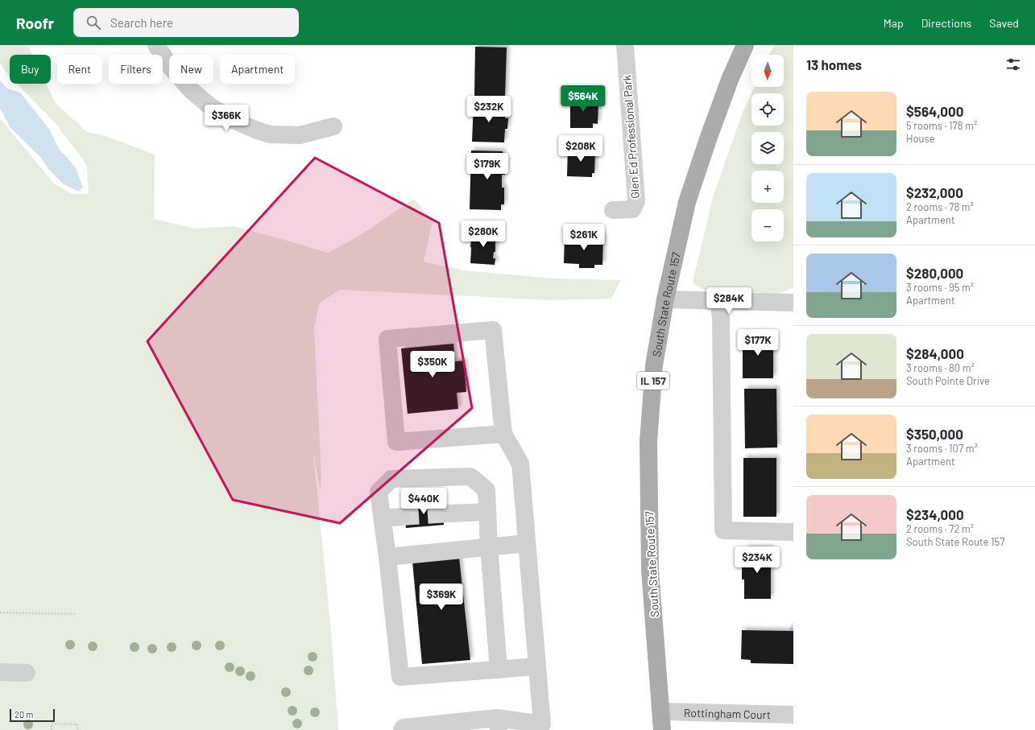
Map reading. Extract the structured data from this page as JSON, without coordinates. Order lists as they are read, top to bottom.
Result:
{
  "streets": {
    "main road": ["South State Route 157", "IL 157"],
    "street": ["Glen Ed Professional Park", "Rottingham Court"]
  },
  "crossings": [
    ["South State Route 157", "Rottingham Court"]
  ],
  "scale_bar": "20 m",
  "north": "bottom",
  "page": {
    "header": "Roofr",
    "search": "Search here",
    "nav": ["Map", "Directions", "Saved"],
    "heading": "13 homes",
    "map_buttons": ["+", "−"],
    "chip": [
      "Buy",
      "Rent",
      "Filters",
      "New",
      "Apartment"
    ],
    "list": [
      {
        "name": "$564,000",
        "note": "5 rooms · 178 m² · House"
      },
      {
        "name": "$232,000",
        "note": "2 rooms · 78 m² · Apartment"
      },
      {
        "name": "$280,000",
        "note": "3 rooms · 95 m² · Apartment"
      },
      {
        "name": "$284,000",
        "note": "3 rooms · 80 m² · South Pointe Drive"
      },
      {
        "name": "$350,000",
        "note": "3 rooms · 107 m² · Apartment"
      },
      {
        "name": "$234,000",
        "note": "2 rooms · 72 m² · South State Route 157"
      }
    ],
    "price": [
      "$564K",
      "$232K",
      "$366K",
      "$208K",
      "$179K",
      "$280K",
      "$261K",
      "$284K",
      "$177K",
      "$350K",
      "$440K",
      "$234K",
      "$369K"
    ],
    "scale": "20 m"
  }
}
